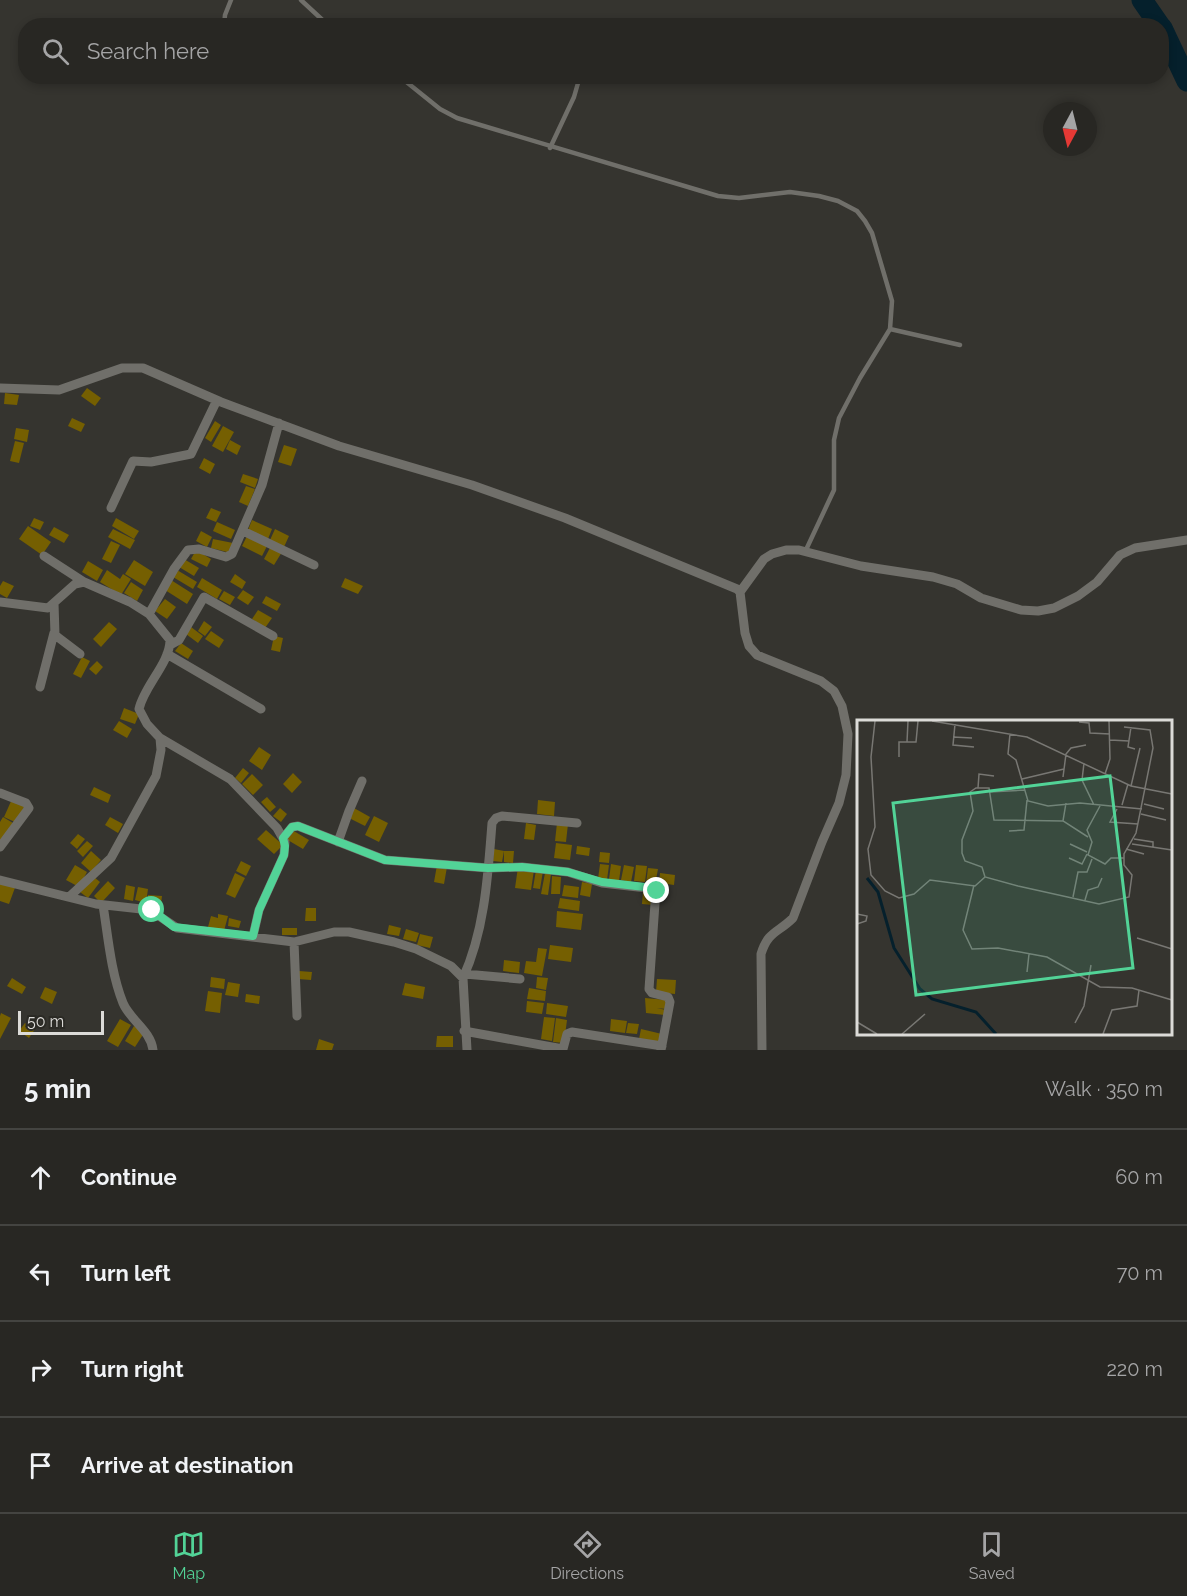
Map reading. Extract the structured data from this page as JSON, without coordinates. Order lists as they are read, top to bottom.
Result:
{
  "scale_bar": "50 m",
  "north": "bottom",
  "page": {
    "search": "Search here",
    "scale": "50 m",
    "heading": ["5 min", "Walk · 350 m"],
    "list": [
      ["Continue", "60 m"],
      ["Turn left", "70 m"],
      ["Turn right", "220 m"],
      "Arrive at destination"
    ],
    "nav": ["Map", "Directions", "Saved"]
  }
}
